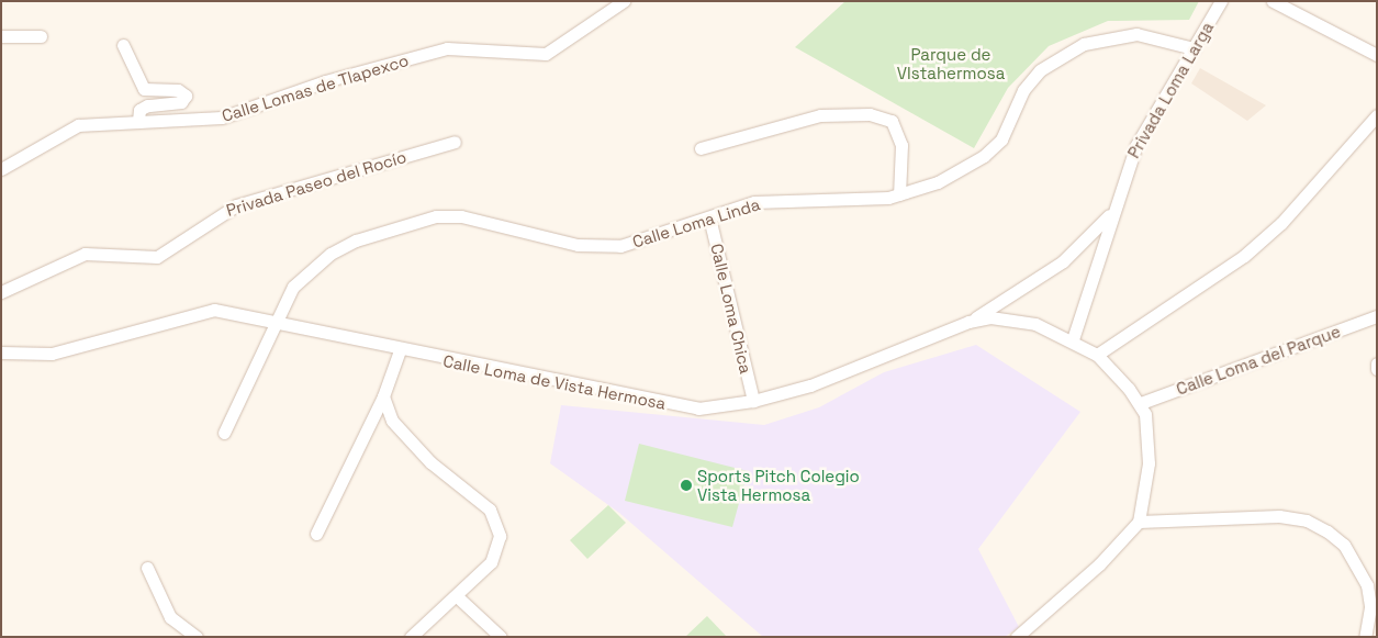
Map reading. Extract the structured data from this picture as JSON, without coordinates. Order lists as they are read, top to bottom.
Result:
{
  "streets": {
    "street": [
      "Calle Lomas de Tlapexco",
      "Privada Loma Larga",
      "Privada Paseo del Rocío",
      "Calle Loma Linda",
      "Calle Loma Chica",
      "Calle Loma del Parque",
      "Calle Loma de Vista Hermosa"
    ]
  },
  "crossings": [
    ["Privada Loma Larga", "Calle Loma Linda"],
    ["Privada Loma Larga", "Calle Loma de Vista Hermosa"],
    ["Calle Loma Linda", "Calle Loma Chica"],
    ["Calle Loma Linda", "Calle Loma de Vista Hermosa"],
    ["Calle Loma Chica", "Calle Loma de Vista Hermosa"],
    ["Calle Loma del Parque", "Calle Loma de Vista Hermosa"]
  ],
  "parks": ["Parque de VIstahermosa"],
  "places": ["Sports Pitch Colegio Vista Hermosa"]
}
